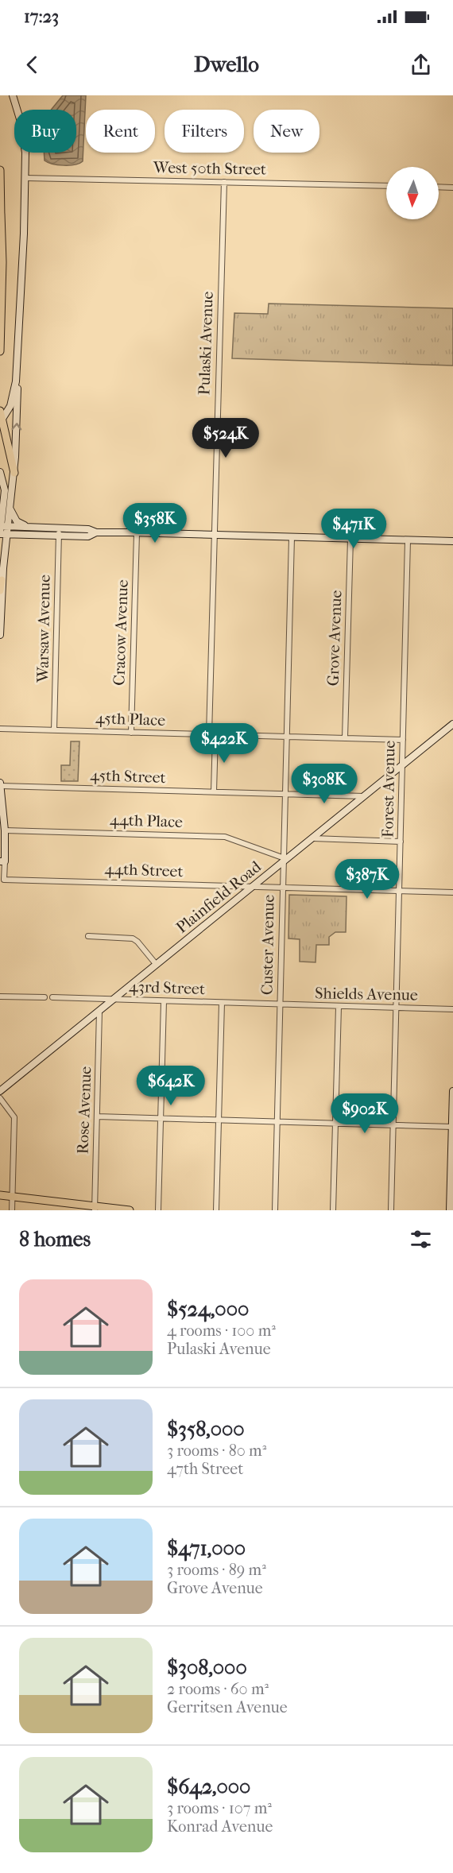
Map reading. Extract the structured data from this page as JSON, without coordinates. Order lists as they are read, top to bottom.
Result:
{
  "streets": {
    "street": [
      "West 50th Street",
      "Pulaski Avenue",
      "Warsaw Avenue",
      "Cracow Avenue",
      "Grove Avenue",
      "45th Place",
      "45th Street",
      "Forest Avenue",
      "44th Place",
      "44th Street",
      "Plainfield Road",
      "Custer Avenue",
      "43rd Street",
      "Shields Avenue",
      "Rose Avenue"
    ]
  },
  "crossings": [
    ["West 50th Street", "Pulaski Avenue"],
    ["Pulaski Avenue", "45th Place"],
    ["Warsaw Avenue", "45th Place"],
    ["Cracow Avenue", "45th Place"],
    ["Grove Avenue", "45th Place"],
    ["45th Place", "Forest Avenue"],
    ["45th Place", "Custer Avenue"],
    ["45th Street", "Plainfield Road"],
    ["45th Street", "Custer Avenue"],
    ["Forest Avenue", "44th Street"],
    ["Forest Avenue", "Plainfield Road"],
    ["Forest Avenue", "Shields Avenue"],
    ["44th Place", "Plainfield Road"],
    ["44th Place", "Custer Avenue"],
    ["44th Street", "Plainfield Road"],
    ["44th Street", "Custer Avenue"],
    ["Plainfield Road", "Custer Avenue"],
    ["Plainfield Road", "43rd Street"],
    ["Plainfield Road", "Rose Avenue"],
    ["Custer Avenue", "43rd Street"],
    ["Custer Avenue", "Shields Avenue"],
    ["43rd Street", "Shields Avenue"]
  ],
  "north": "bottom",
  "page": {
    "status": "17:23",
    "header": "Dwello",
    "chip": [
      "Buy",
      "Rent",
      "Filters",
      "New"
    ],
    "price": [
      "$524K",
      "$358K",
      "$471K",
      "$422K",
      "$308K",
      "$387K",
      "$642K",
      "$902K"
    ],
    "heading": "8 homes",
    "list": [
      {
        "name": "$524,000",
        "note": "4 rooms · 100 m² · Pulaski Avenue"
      },
      {
        "name": "$358,000",
        "note": "3 rooms · 80 m² · 47th Street"
      },
      {
        "name": "$471,000",
        "note": "3 rooms · 89 m² · Grove Avenue"
      },
      {
        "name": "$308,000",
        "note": "2 rooms · 60 m² · Gerritsen Avenue"
      },
      {
        "name": "$642,000",
        "note": "3 rooms · 107 m² · Konrad Avenue"
      }
    ]
  }
}
